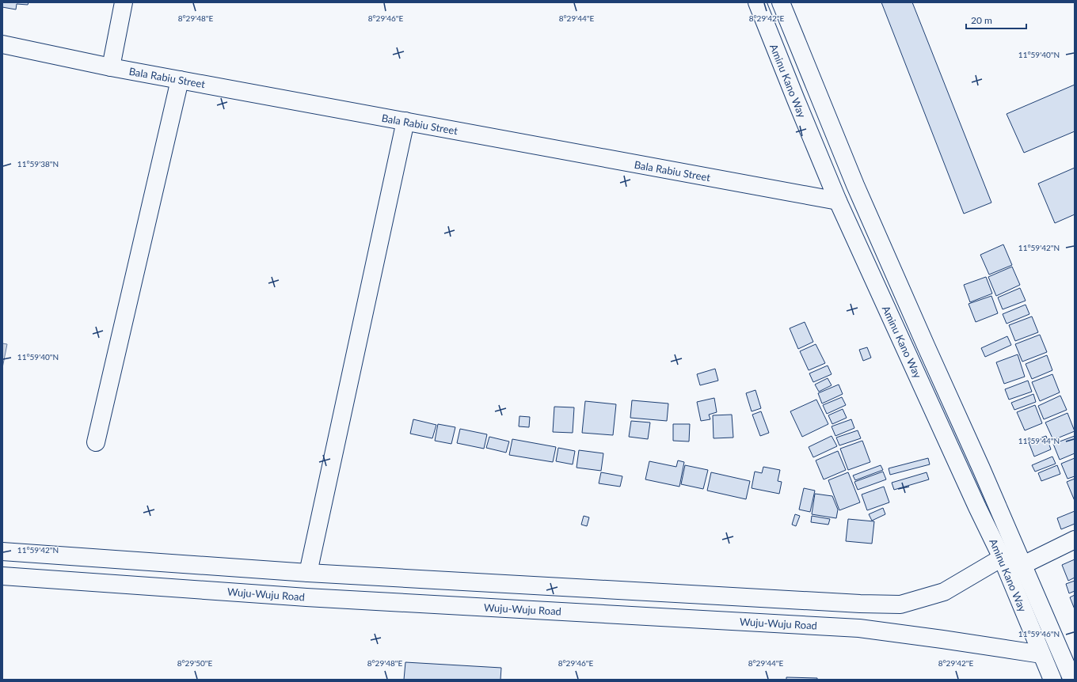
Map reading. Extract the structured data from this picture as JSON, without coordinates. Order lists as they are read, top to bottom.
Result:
{
  "streets": {
    "street": ["Bala Rabiu Street", "Aminu Kano Way", "Wuju-Wuju Road"]
  },
  "crossings": [
    ["Bala Rabiu Street", "Aminu Kano Way"],
    ["Aminu Kano Way", "Wuju-Wuju Road"]
  ],
  "scale_bar": "20 m",
  "coordinates": [
    "8°29'48\"E",
    "8°29'46\"E",
    "8°29'44\"E",
    "8°29'42\"E",
    "11°59'40\"N",
    "11°59'38\"N",
    "11°59'42\"N",
    "11°59'44\"N",
    "11°59'46\"N",
    "8°29'50\"E"
  ]
}
